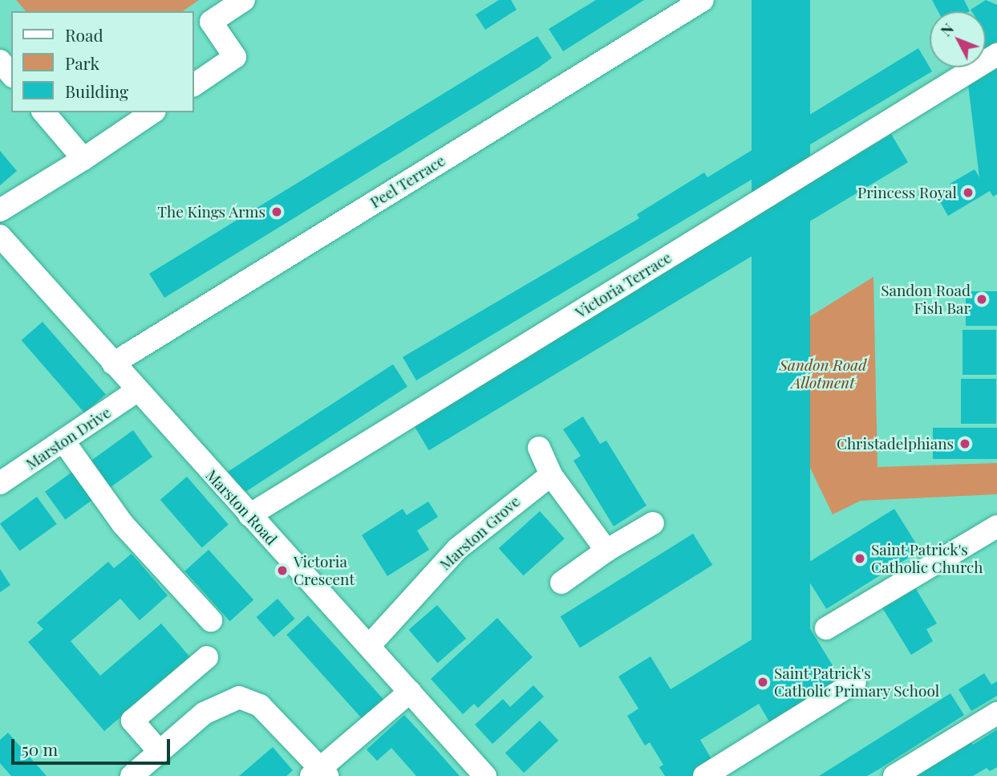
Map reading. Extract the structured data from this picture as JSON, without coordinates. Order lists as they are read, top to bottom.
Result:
{
  "streets": {
    "street": [
      "Peel Terrace",
      "Victoria Terrace",
      "Marston Drive",
      "Marston Road",
      "Marston Grove"
    ]
  },
  "crossings": [
    ["Peel Terrace", "Marston Road"],
    ["Victoria Terrace", "Marston Road"],
    ["Marston Drive", "Marston Road"],
    ["Marston Road", "Marston Grove"]
  ],
  "parks": ["Sandon Road Allotment"],
  "places": [
    "Princess Royal",
    "The Kings Arms",
    "Sandon Road Fish Bar",
    "Christadelphians",
    "Saint Patrick's Catholic Church",
    "Victoria Crescent",
    "Saint Patrick's Catholic Primary School"
  ],
  "legend": ["Road", "Park", "Building"],
  "scale_bar": "50 m",
  "north": "top left"
}
